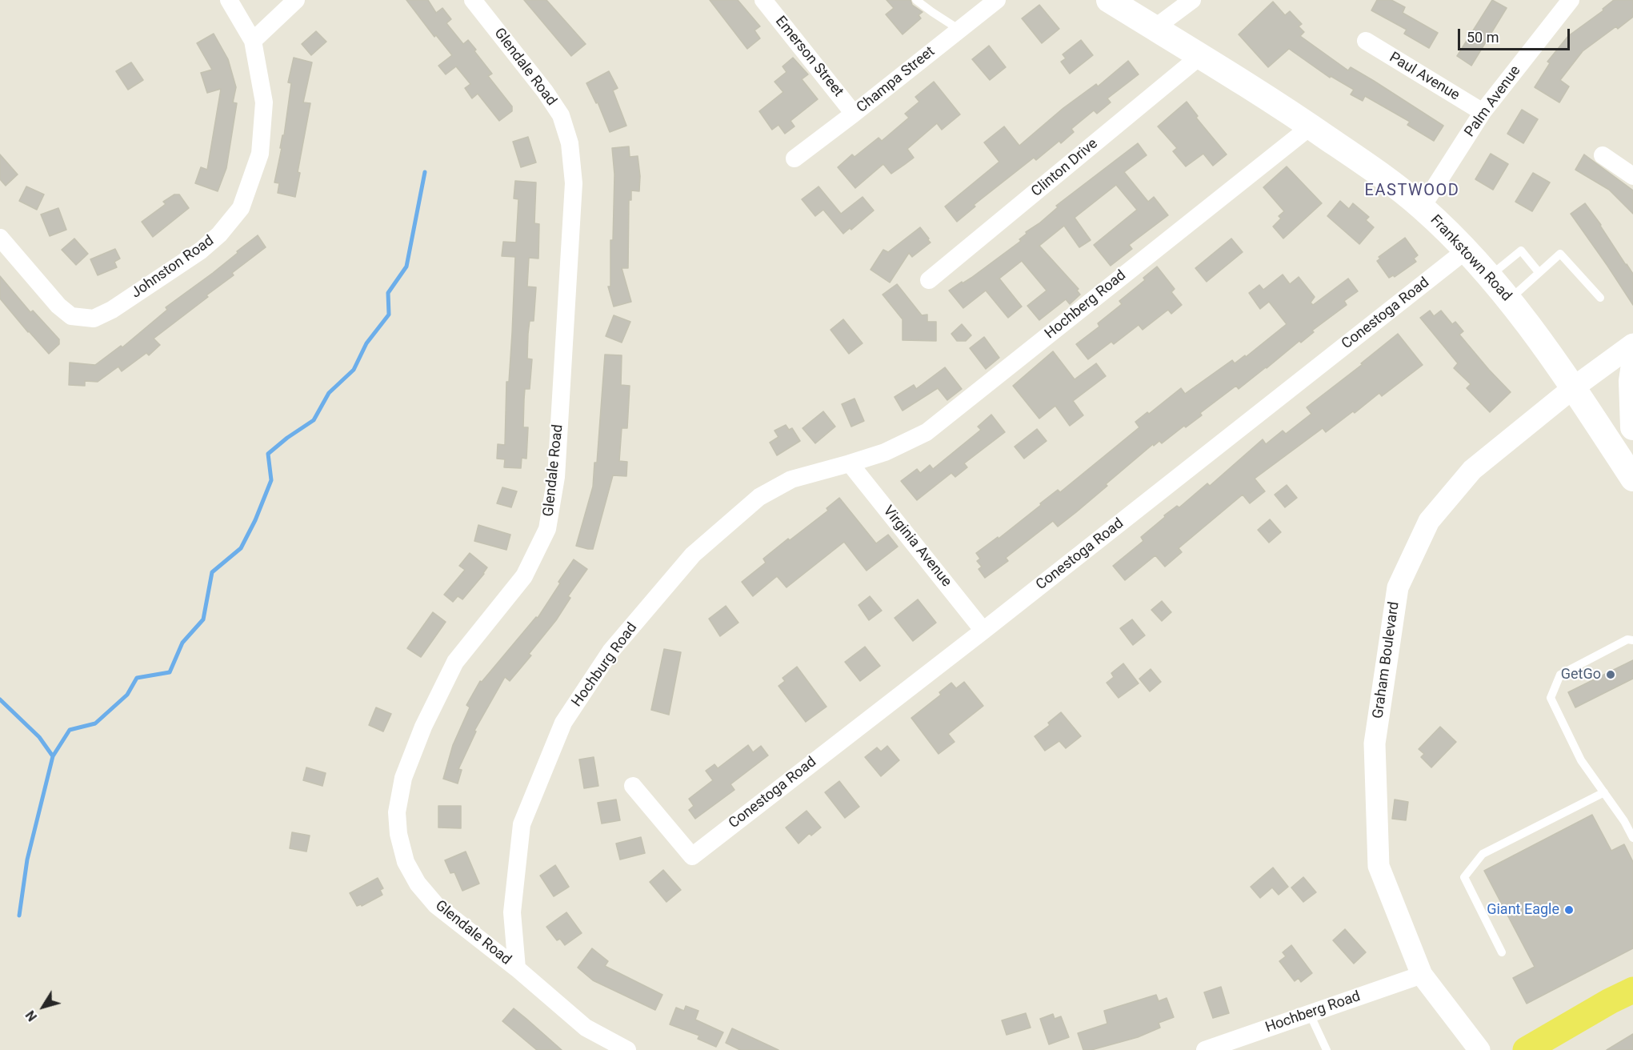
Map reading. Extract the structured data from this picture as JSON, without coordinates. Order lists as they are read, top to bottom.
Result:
{
  "streets": {
    "main road": ["Frankstown Road"],
    "street": [
      "Emerson Street",
      "Glendale Road",
      "Paul Avenue",
      "Champa Street",
      "Palm Avenue",
      "Clinton Drive",
      "Johnston Road",
      "Hochberg Road",
      "Conestoga Road",
      "Virginia Avenue",
      "Graham Boulevard",
      "Hochburg Road"
    ]
  },
  "crossings": [
    ["Emerson Street", "Champa Street"],
    ["Glendale Road", "Hochburg Road"],
    ["Paul Avenue", "Palm Avenue"],
    ["Palm Avenue", "Frankstown Road"],
    ["Clinton Drive", "Frankstown Road"],
    ["Frankstown Road", "Hochberg Road"],
    ["Frankstown Road", "Conestoga Road"],
    ["Frankstown Road", "Graham Boulevard"],
    ["Hochberg Road", "Virginia Avenue"],
    ["Hochberg Road", "Graham Boulevard"],
    ["Hochberg Road", "Hochburg Road"],
    ["Conestoga Road", "Virginia Avenue"],
    ["Virginia Avenue", "Hochburg Road"]
  ],
  "districts": ["EASTWOOD"],
  "places": ["GetGo", "Giant Eagle"],
  "scale_bar": "50 m",
  "north": "bottom left"
}
